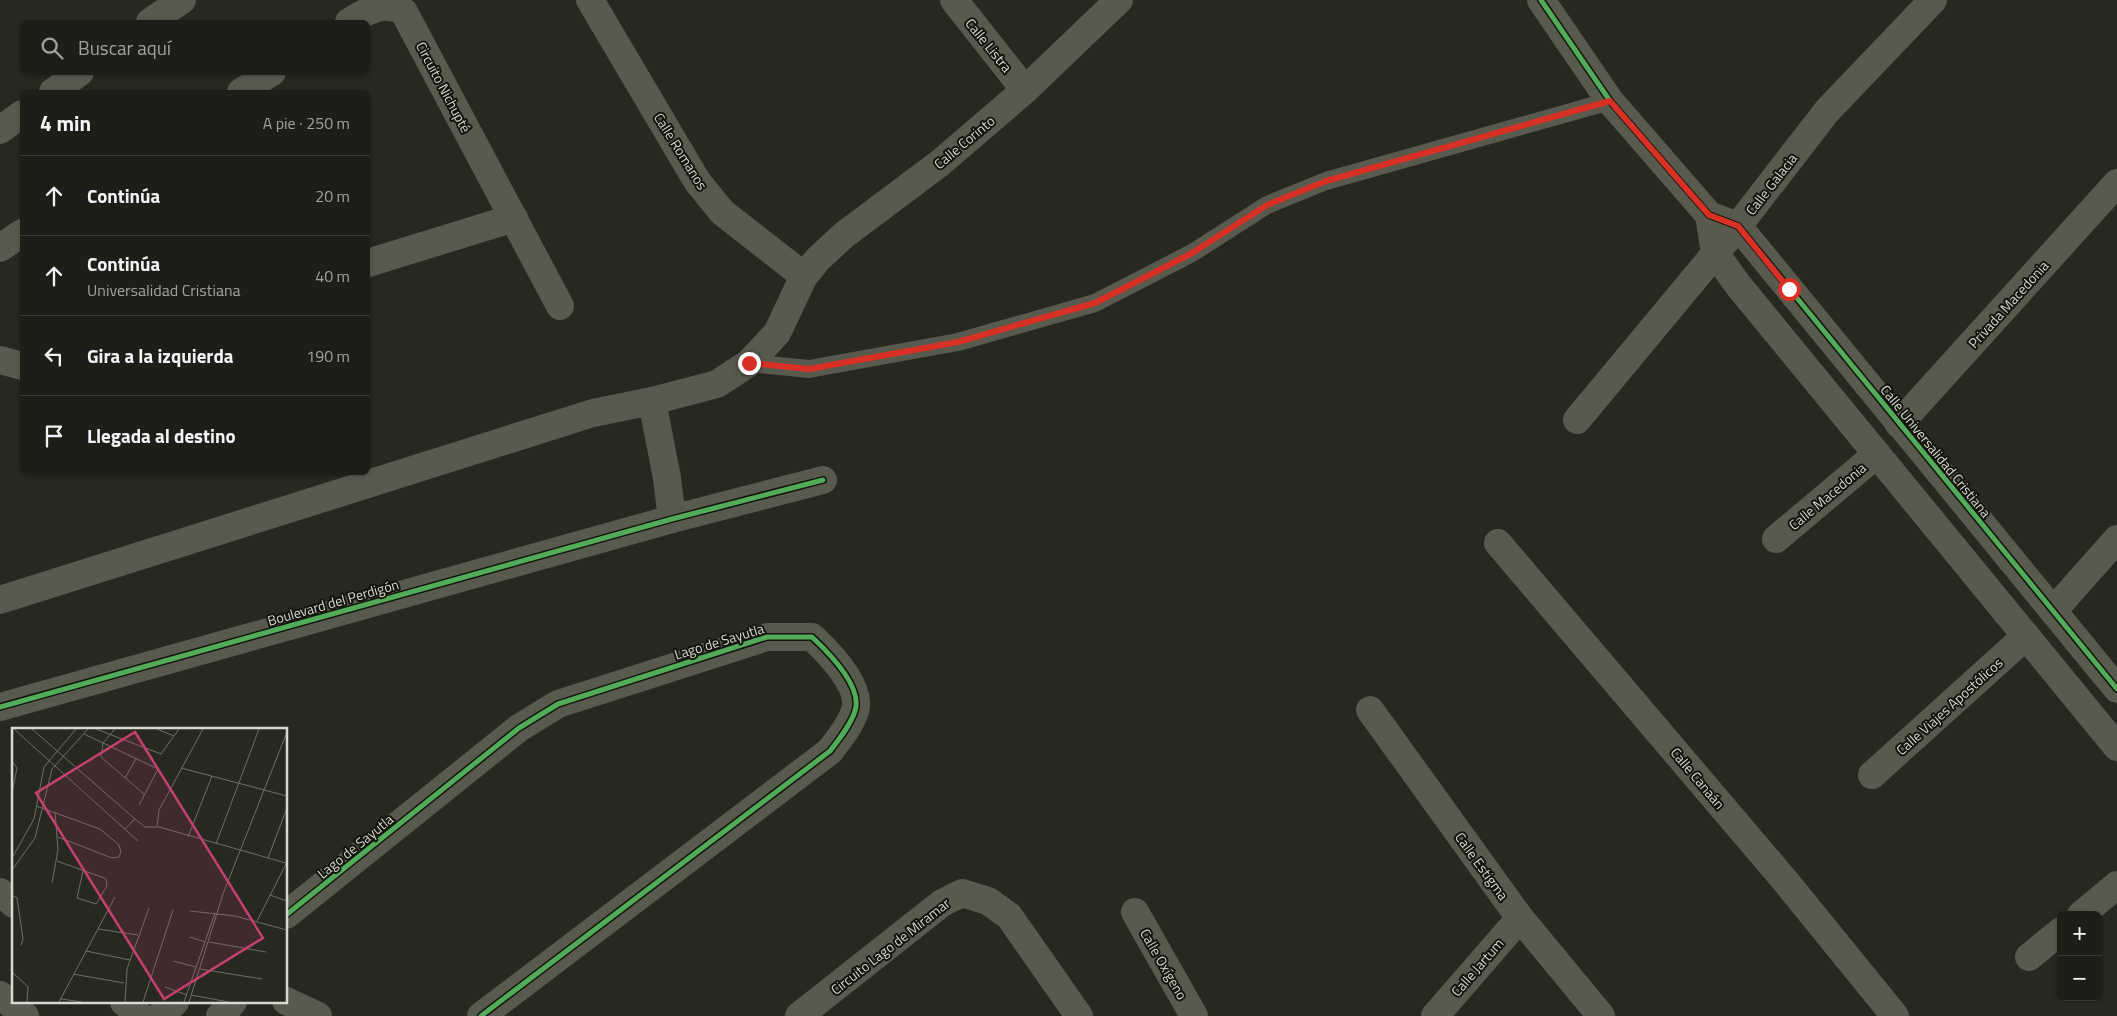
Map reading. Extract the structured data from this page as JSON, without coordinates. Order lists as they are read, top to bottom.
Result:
{
  "streets": {
    "street": [
      "Calle Listra",
      "Circuito Nichupté",
      "Calle Corinto",
      "Calle Romanos",
      "Calle Galacia",
      "Privada Macedonia",
      "Calle Universalidad Cristiana",
      "Calle Macedonia",
      "Boulevard del Perdigón",
      "Lago de Sayutla",
      "Calle Viajes Apostólicos",
      "Calle Canaán",
      "Calle Estigma",
      "Circuito Lago de Miramar",
      "Calle Oxígeno",
      "Calle Jartum"
    ]
  },
  "crossings": [
    ["Calle Listra", "Calle Corinto"],
    ["Calle Corinto", "Calle Romanos"],
    ["Calle Galacia", "Calle Universalidad Cristiana"],
    ["Privada Macedonia", "Calle Universalidad Cristiana"],
    ["Calle Estigma", "Calle Jartum"]
  ],
  "page": {
    "search": "Buscar aquí",
    "heading": ["4 min", "A pie · 250 m"],
    "list": [
      ["Continúa", "20 m"],
      ["Continúa", "Universalidad Cristiana", "40 m"],
      ["Gira a la izquierda", "190 m"],
      "Llegada al destino"
    ],
    "map_buttons": ["+", "−"]
  }
}
